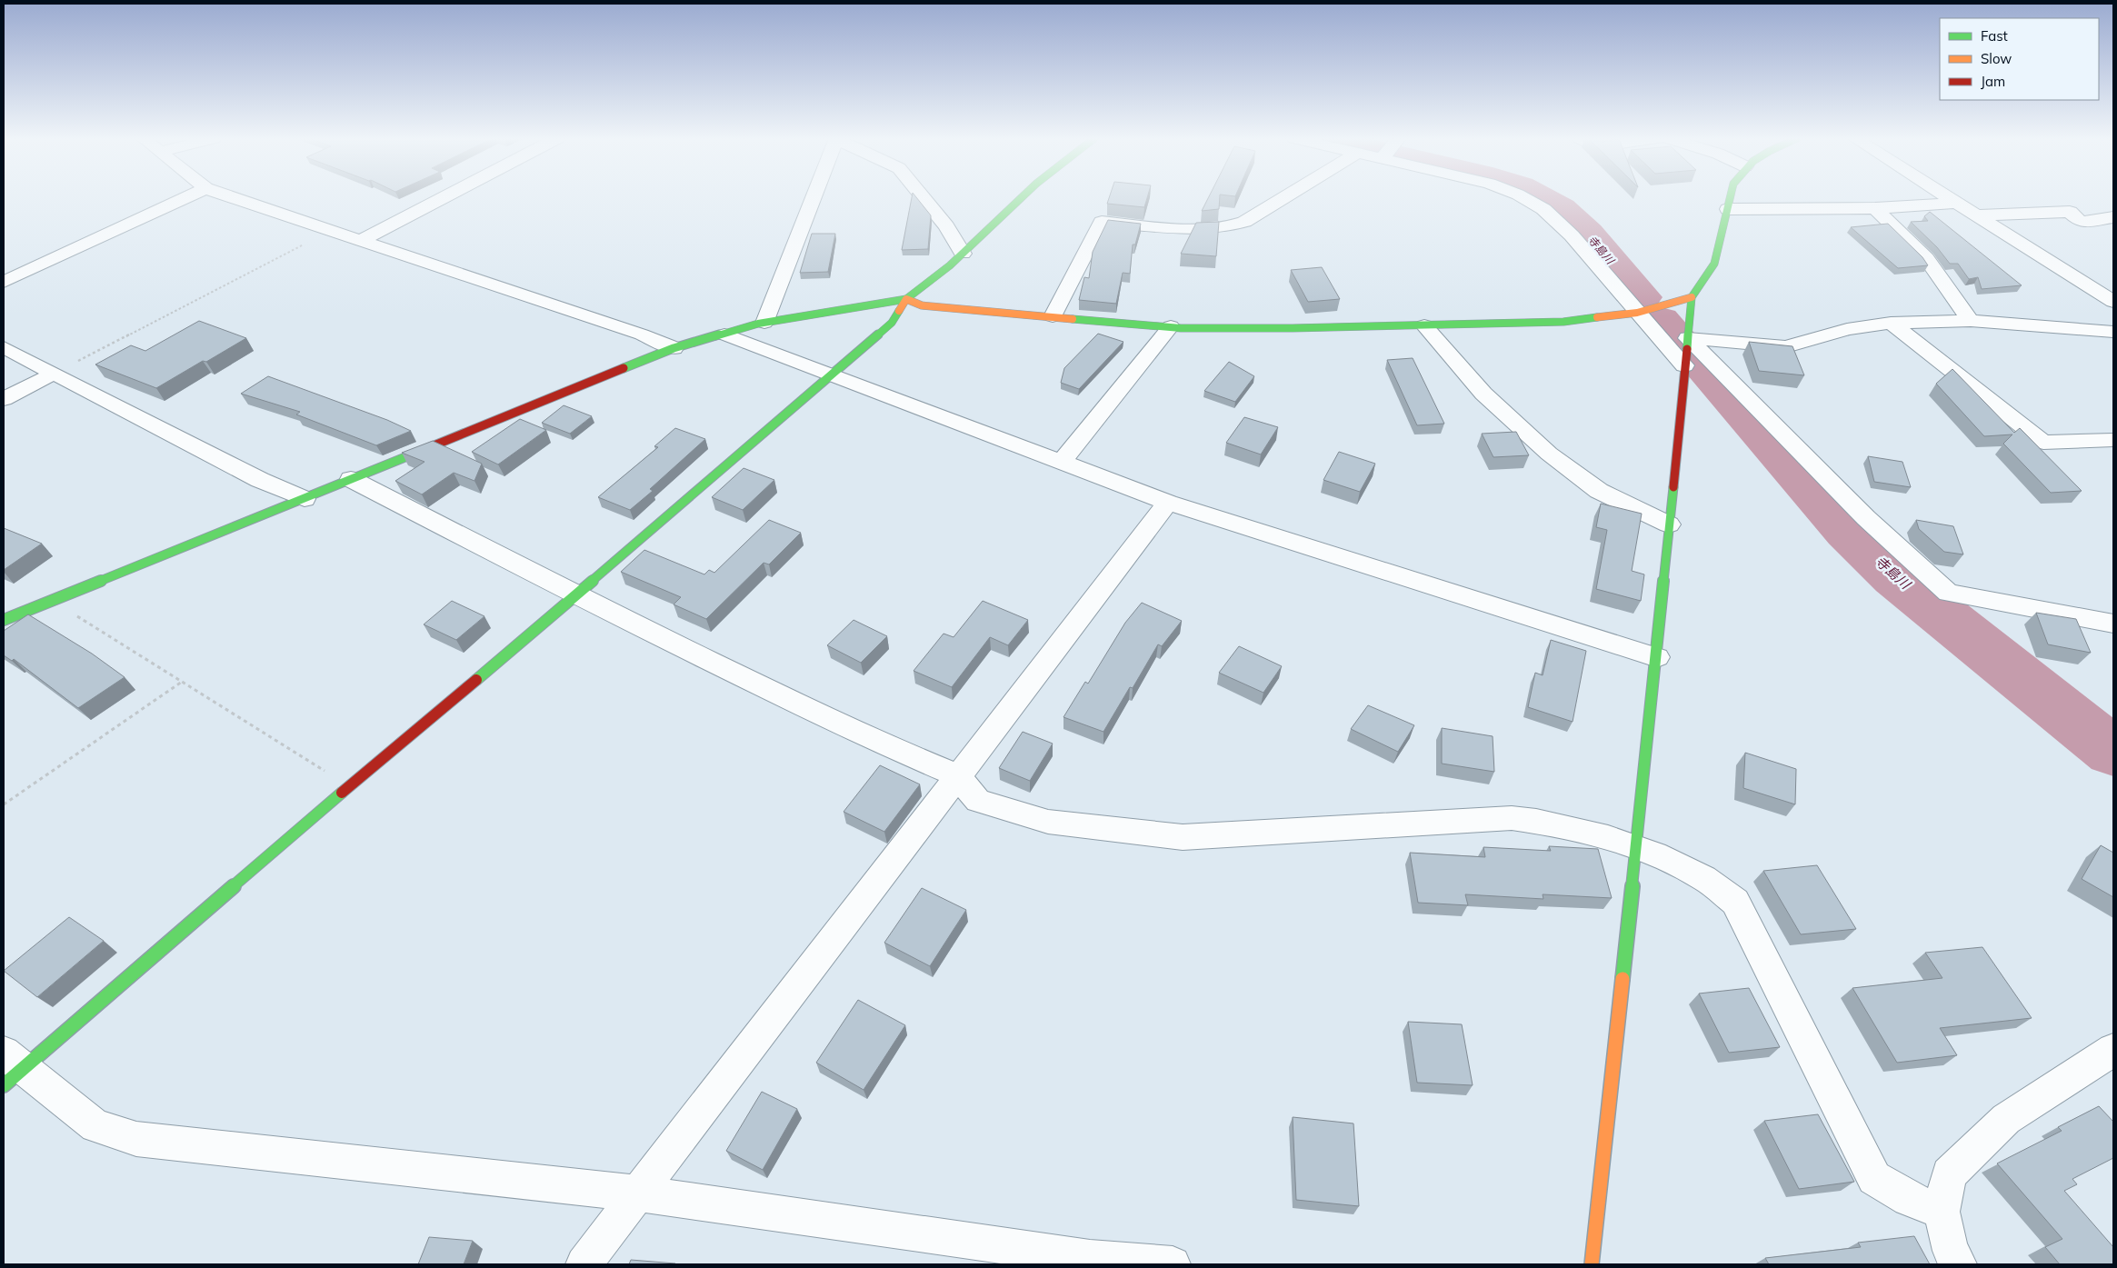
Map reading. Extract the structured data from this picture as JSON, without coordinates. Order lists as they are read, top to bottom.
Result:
{
  "water": ["寺島川"],
  "legend": ["Fast", "Slow", "Jam"]
}
